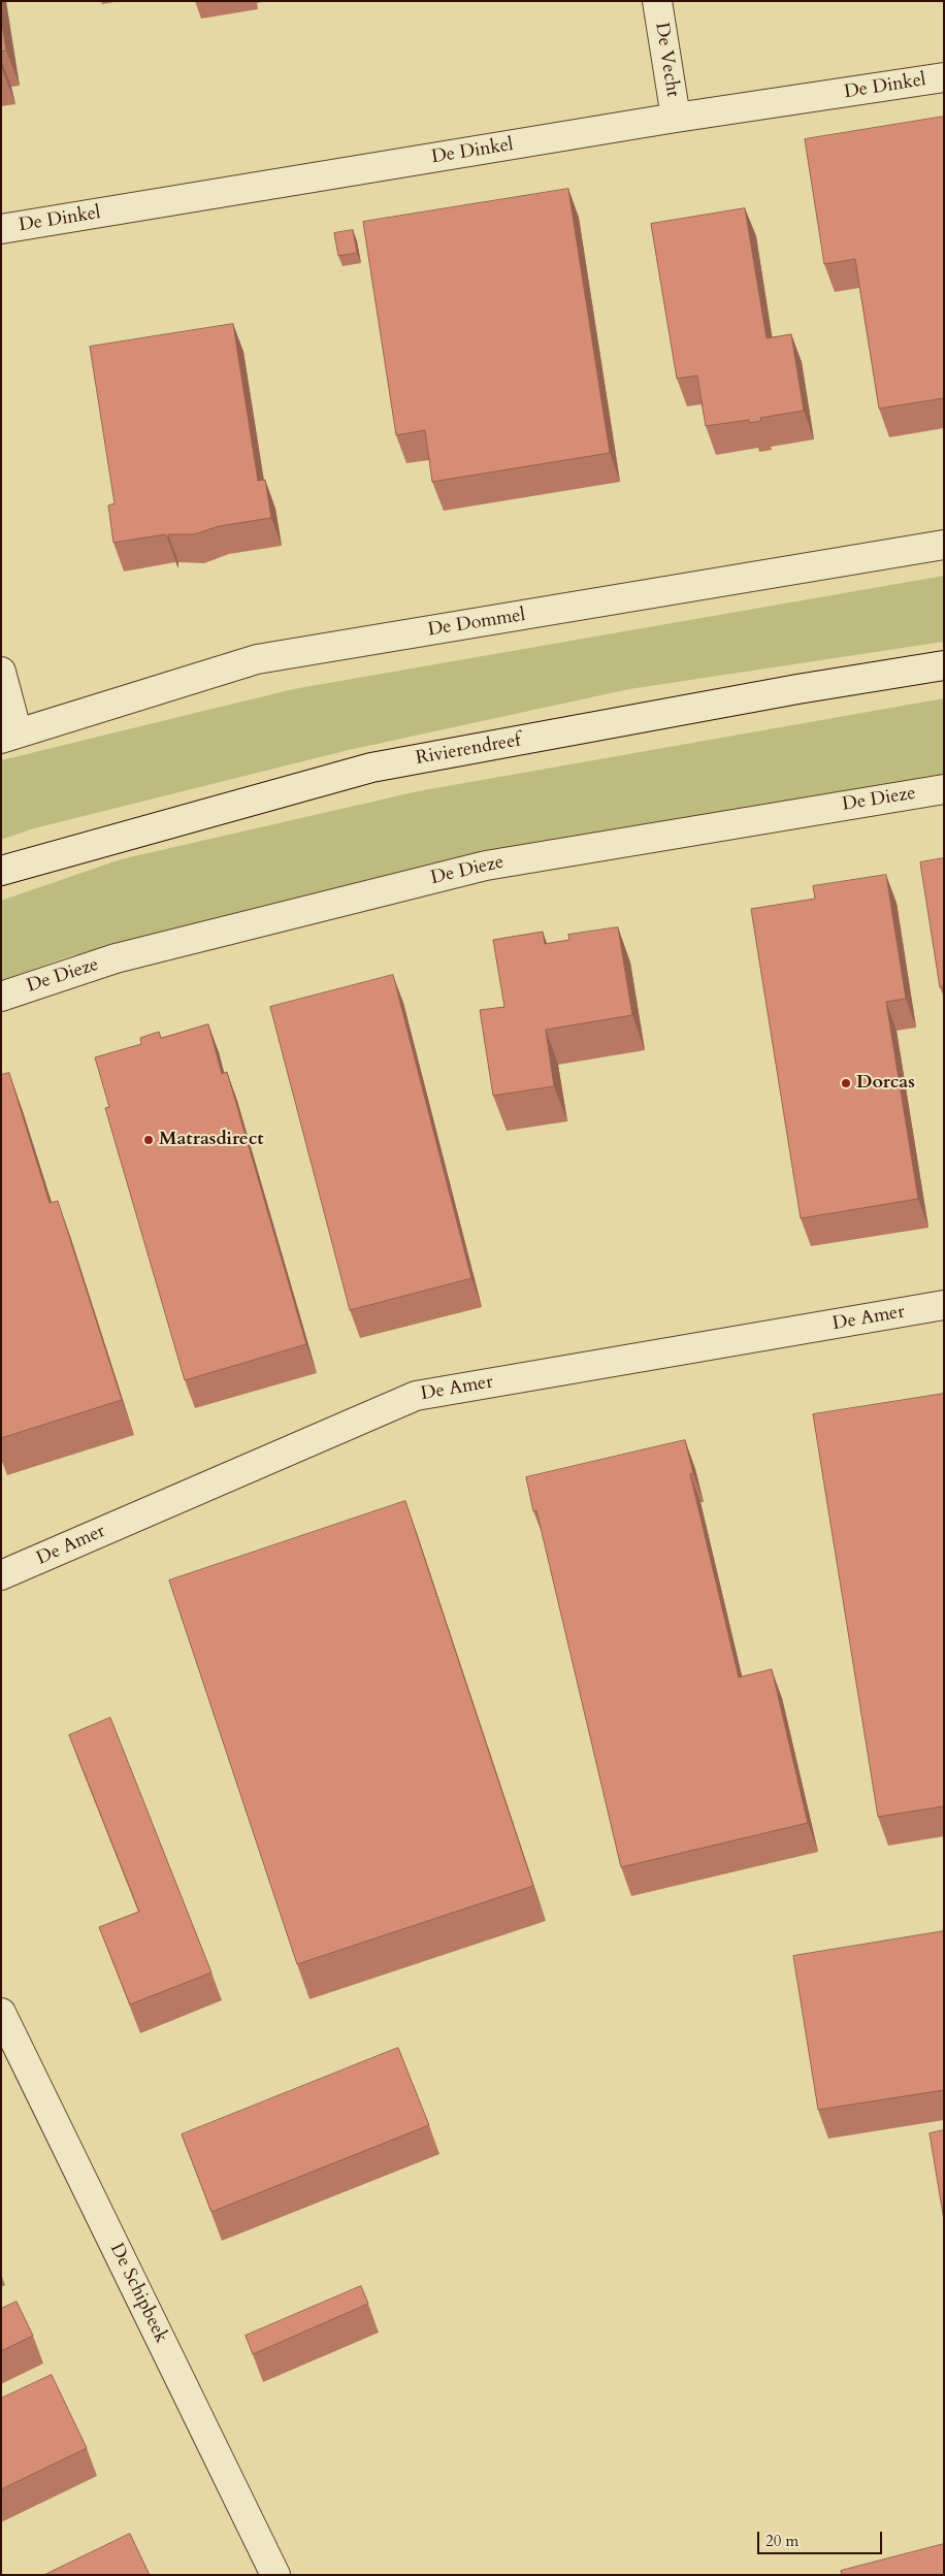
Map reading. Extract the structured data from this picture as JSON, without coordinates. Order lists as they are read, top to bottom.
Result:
{
  "streets": {
    "street": [
      "De Vecht",
      "De Dinkel",
      "De Dommel",
      "Rivierendreef",
      "De Dieze",
      "De Amer",
      "De Schipbeek"
    ]
  },
  "crossings": [
    ["De Vecht", "De Dinkel"]
  ],
  "places": ["Dorcas", "Matrasdirect"],
  "scale_bar": "20 m"
}
